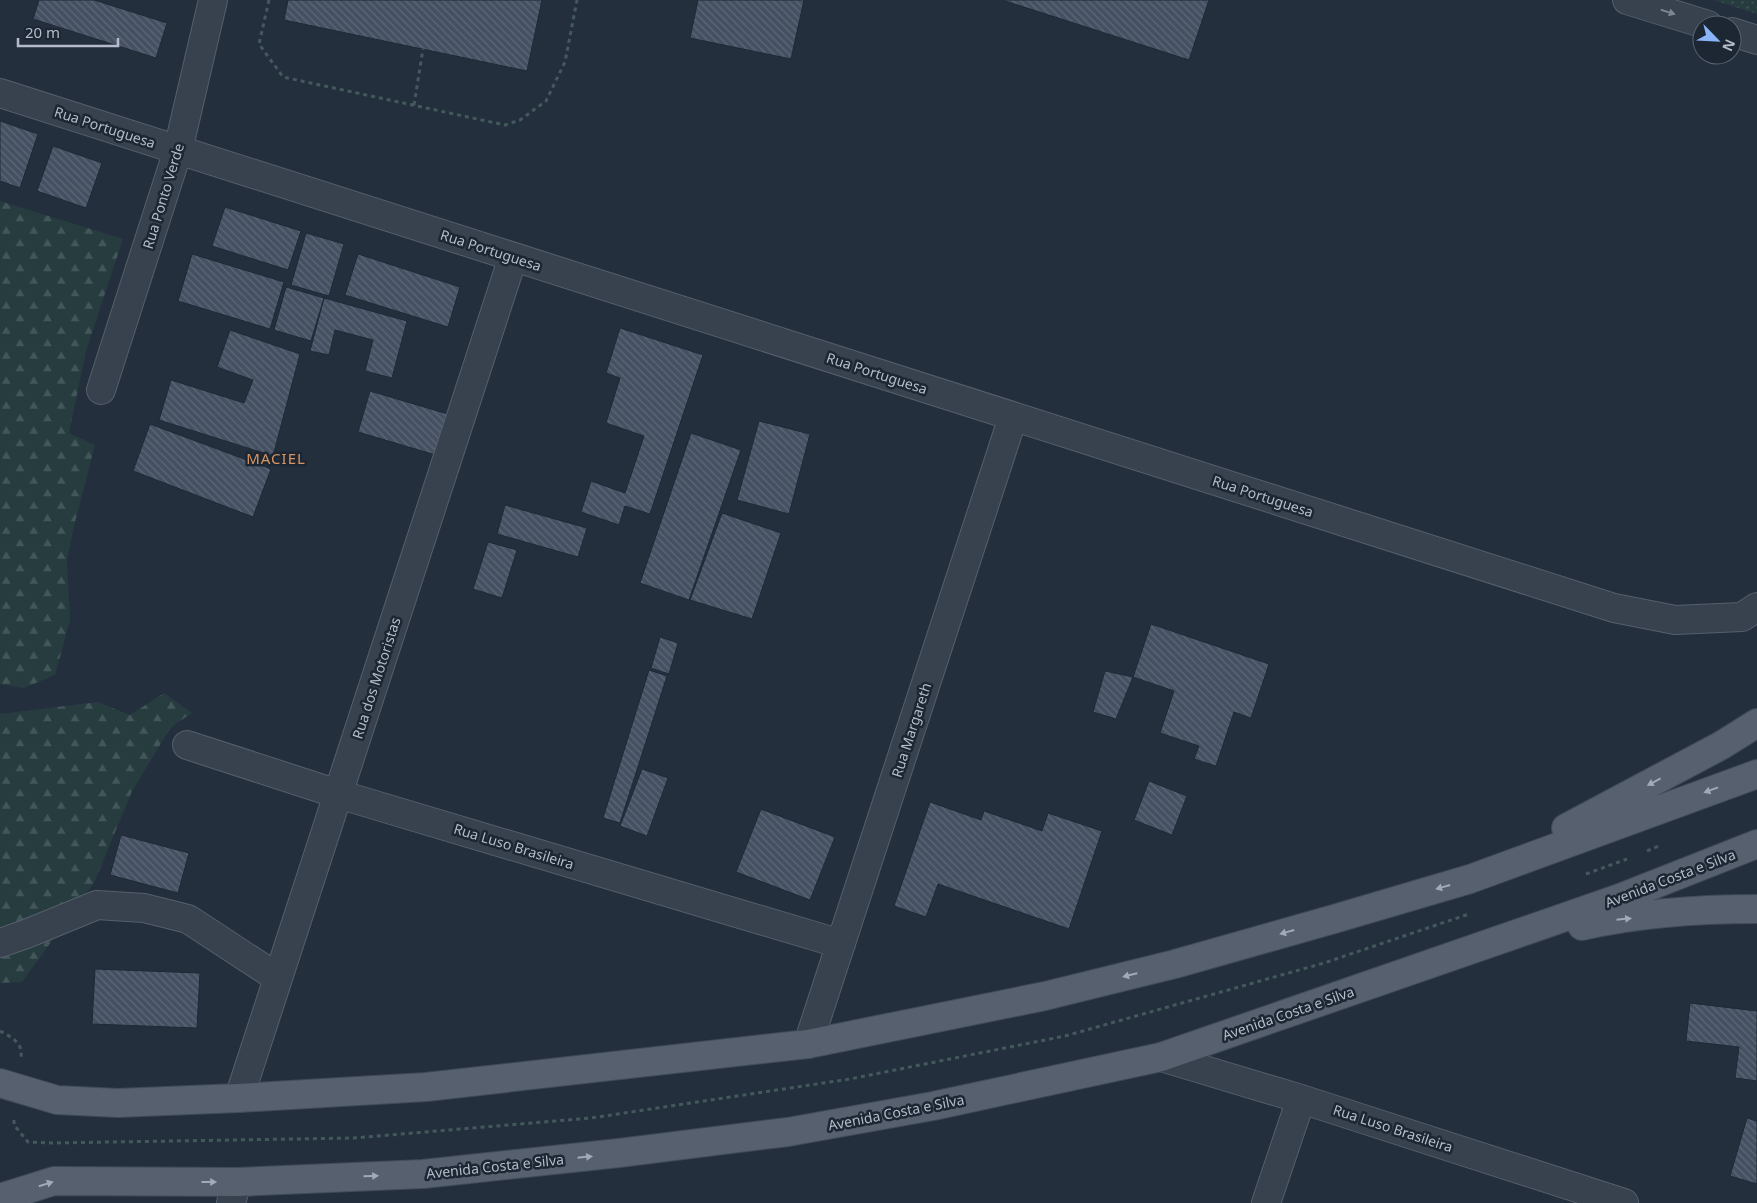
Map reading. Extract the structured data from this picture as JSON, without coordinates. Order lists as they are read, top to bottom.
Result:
{
  "streets": {
    "main road": ["Avenida Costa e Silva"],
    "street": [
      "Rua Portuguesa",
      "Rua Ponto Verde",
      "Rua dos Motoristas",
      "Rua Margareth",
      "Rua Luso Brasileira"
    ]
  },
  "crossings": [
    ["Rua Portuguesa", "Rua Ponto Verde"],
    ["Rua Portuguesa", "Rua dos Motoristas"],
    ["Rua Portuguesa", "Rua Margareth"],
    ["Rua dos Motoristas", "Rua Luso Brasileira"],
    ["Rua Margareth", "Rua Luso Brasileira"],
    ["Rua Luso Brasileira", "Avenida Costa e Silva"]
  ],
  "districts": ["MACIEL"],
  "scale_bar": "20 m",
  "north": "bottom right"
}
